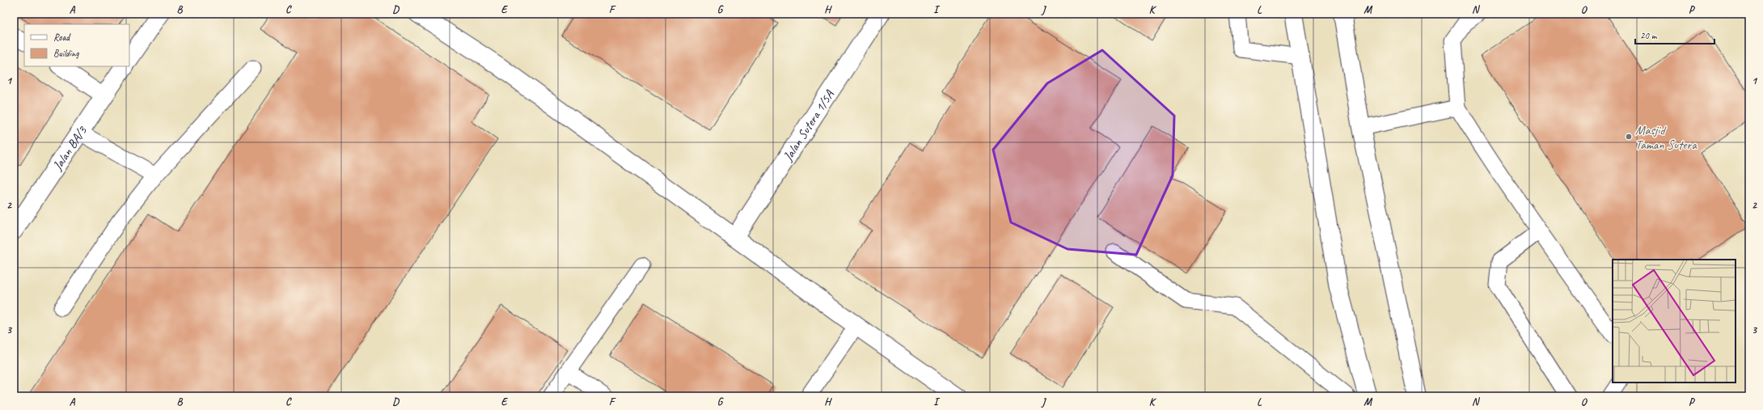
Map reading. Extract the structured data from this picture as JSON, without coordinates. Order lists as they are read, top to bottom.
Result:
{
  "streets": {
    "street": ["Jalan Sutera 1/5A", "Jalan BA/3"]
  },
  "places": ["Masjid Taman Sutera"],
  "legend": ["Road", "Building"],
  "scale_bar": "20 m",
  "grid": {
    "columns": [
      "A",
      "B",
      "C",
      "D",
      "E",
      "F",
      "G",
      "H",
      "I",
      "J",
      "K",
      "L",
      "M",
      "N",
      "O",
      "P"
    ],
    "rows": ["1", "2", "3"]
  }
}
